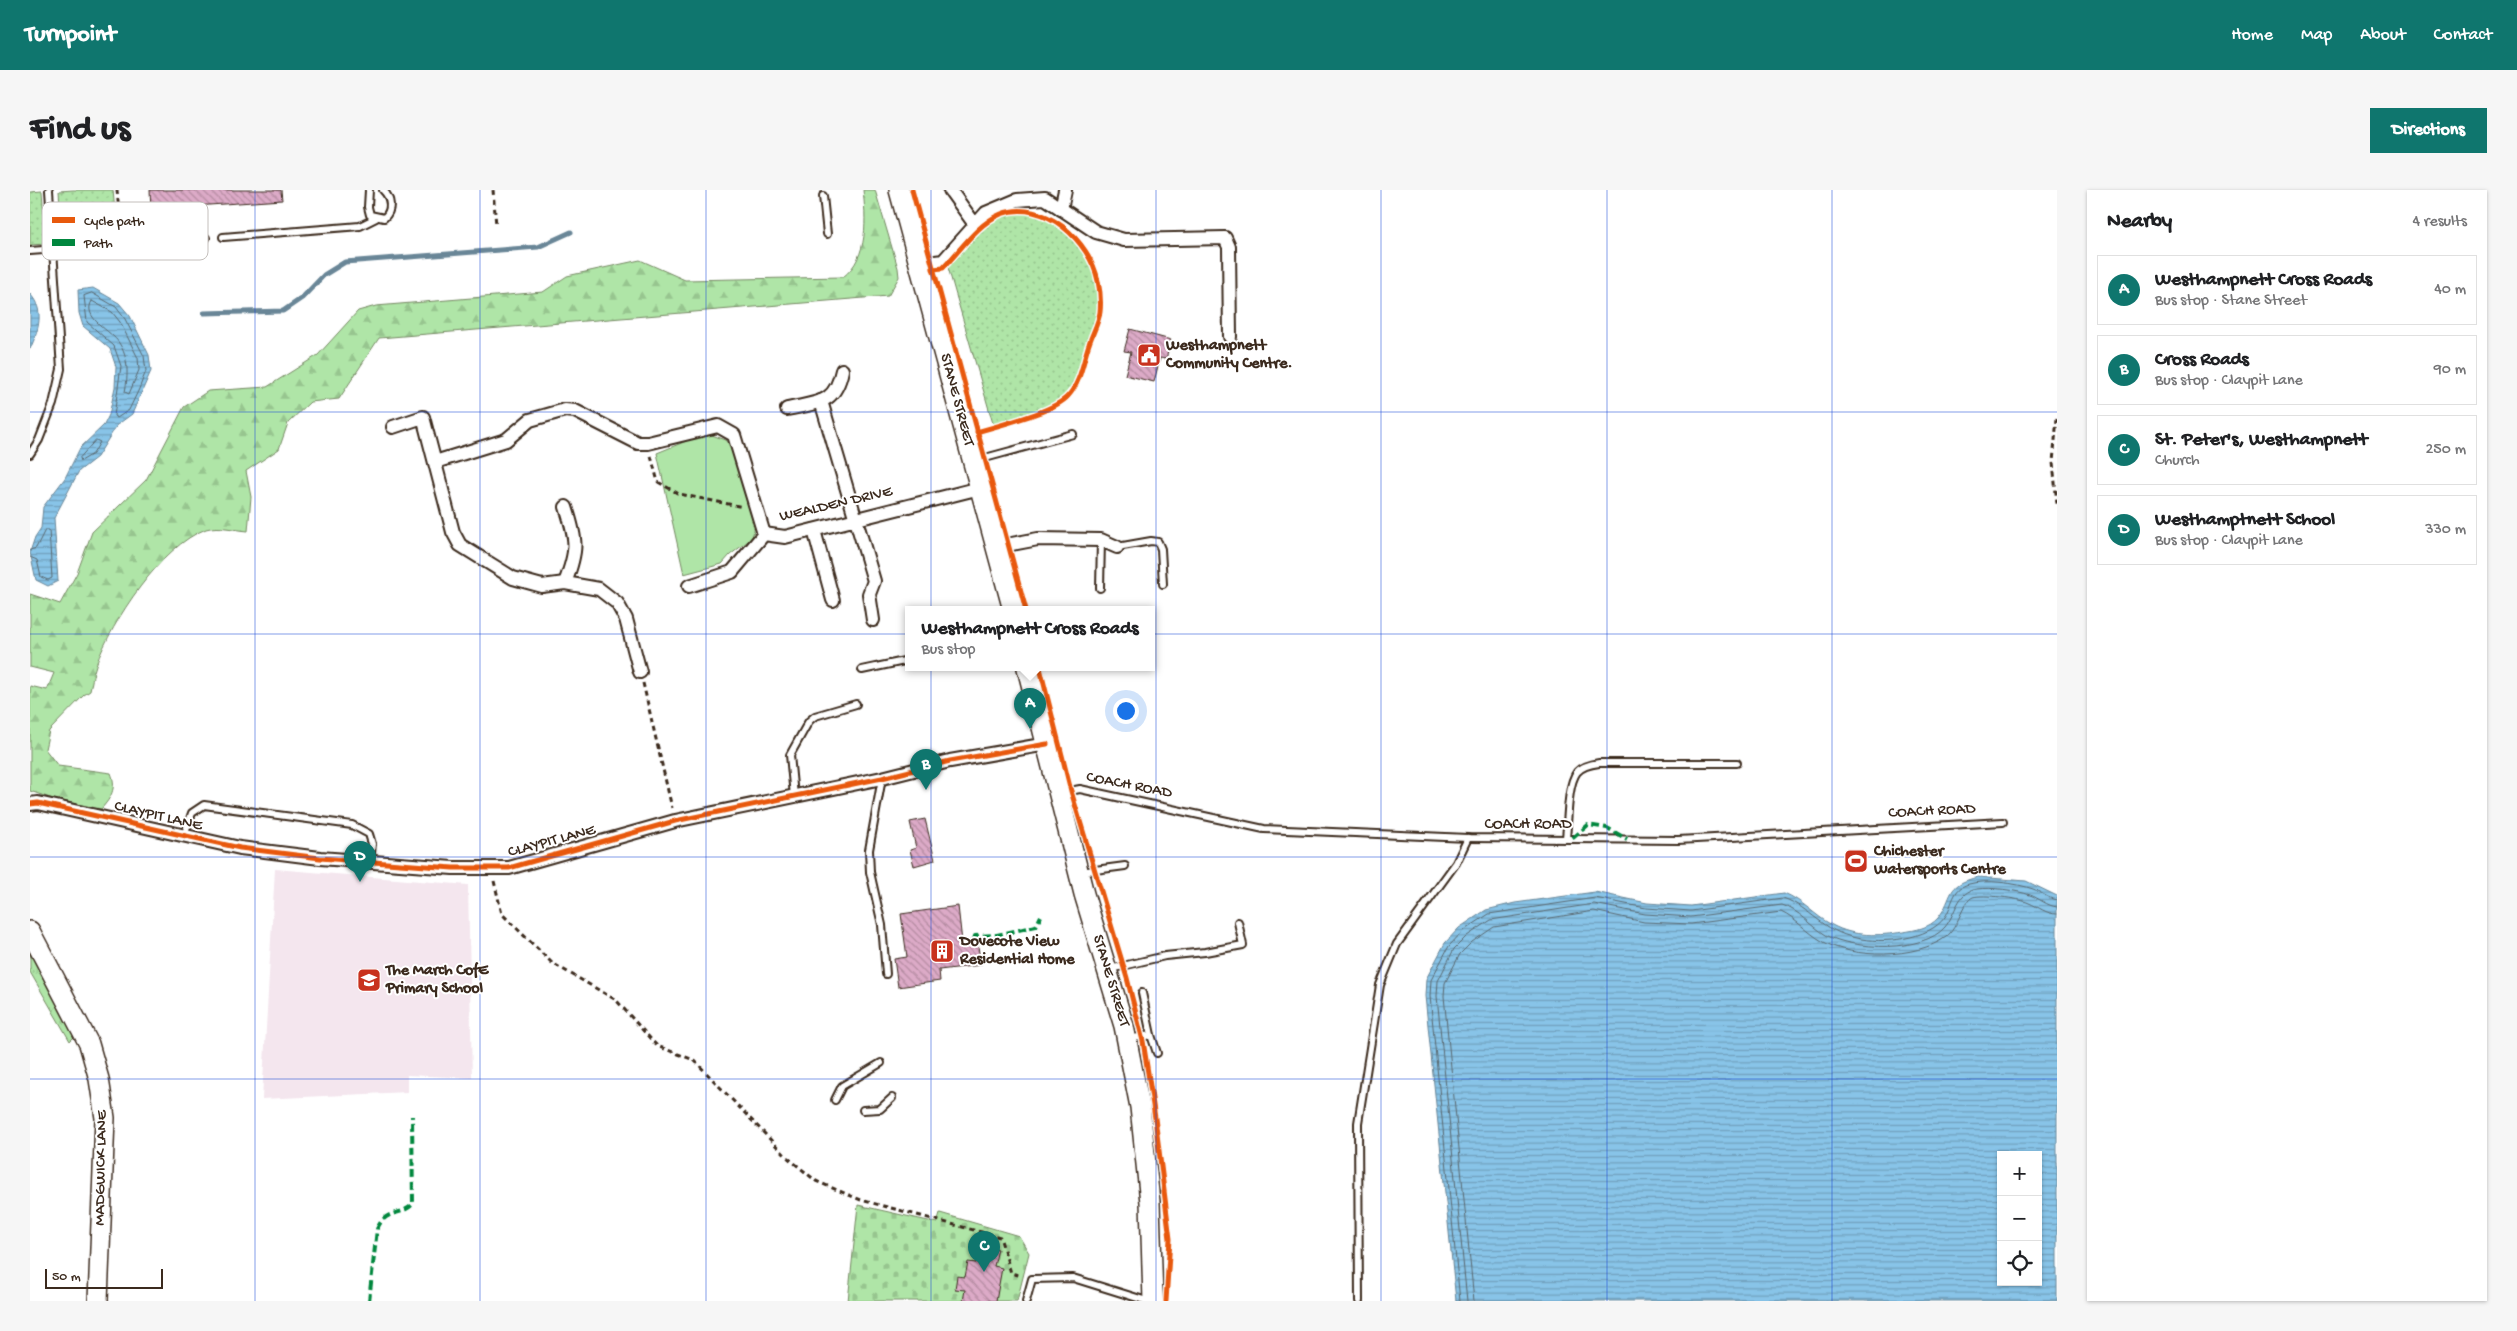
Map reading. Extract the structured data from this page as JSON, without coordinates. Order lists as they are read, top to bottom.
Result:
{
  "streets": {
    "street": [
      "STANE STREET",
      "WEALDEN DRIVE",
      "CLAYPIT LANE",
      "MADGWICK LANE"
    ],
    "lane": ["COACH ROAD"]
  },
  "crossings": [
    ["STANE STREET", "WEALDEN DRIVE"],
    ["STANE STREET", "COACH ROAD"],
    ["STANE STREET", "CLAYPIT LANE"]
  ],
  "places": {
    "public building": ["Westhampnett Community Centre."],
    "sports": ["Chichester Watersports Centre"],
    "building": ["Dovecote View Residential Home"],
    "school or university": ["The March CofE Primary School"]
  },
  "legend": ["Cycle path", "Path"],
  "scale_bar": "50 m",
  "page": {
    "header": "Turnpoint",
    "nav": [
      "Home",
      "Map",
      "About",
      "Contact"
    ],
    "buttons": "Directions",
    "title": "Find us",
    "heading": ["Nearby", "4 results"],
    "list": [
      {
        "mark": "A",
        "name": "Westhampnett Cross Roads",
        "note": "Bus stop · Stane Street",
        "value": "40 m"
      },
      {
        "mark": "B",
        "name": "Cross Roads",
        "note": "Bus stop · Claypit Lane",
        "value": "90 m"
      },
      {
        "mark": "C",
        "name": "St. Peter's, Westhampnett",
        "note": "Church",
        "value": "250 m"
      },
      {
        "mark": "D",
        "name": "Westhamptnett School",
        "note": "Bus stop · Claypit Lane",
        "value": "330 m"
      }
    ],
    "popup": ["Westhampnett Cross Roads", "Bus stop"],
    "pins": [
      "A",
      "B",
      "D",
      "C"
    ],
    "map_buttons": ["+", "−"],
    "scale": "50 m"
  }
}
